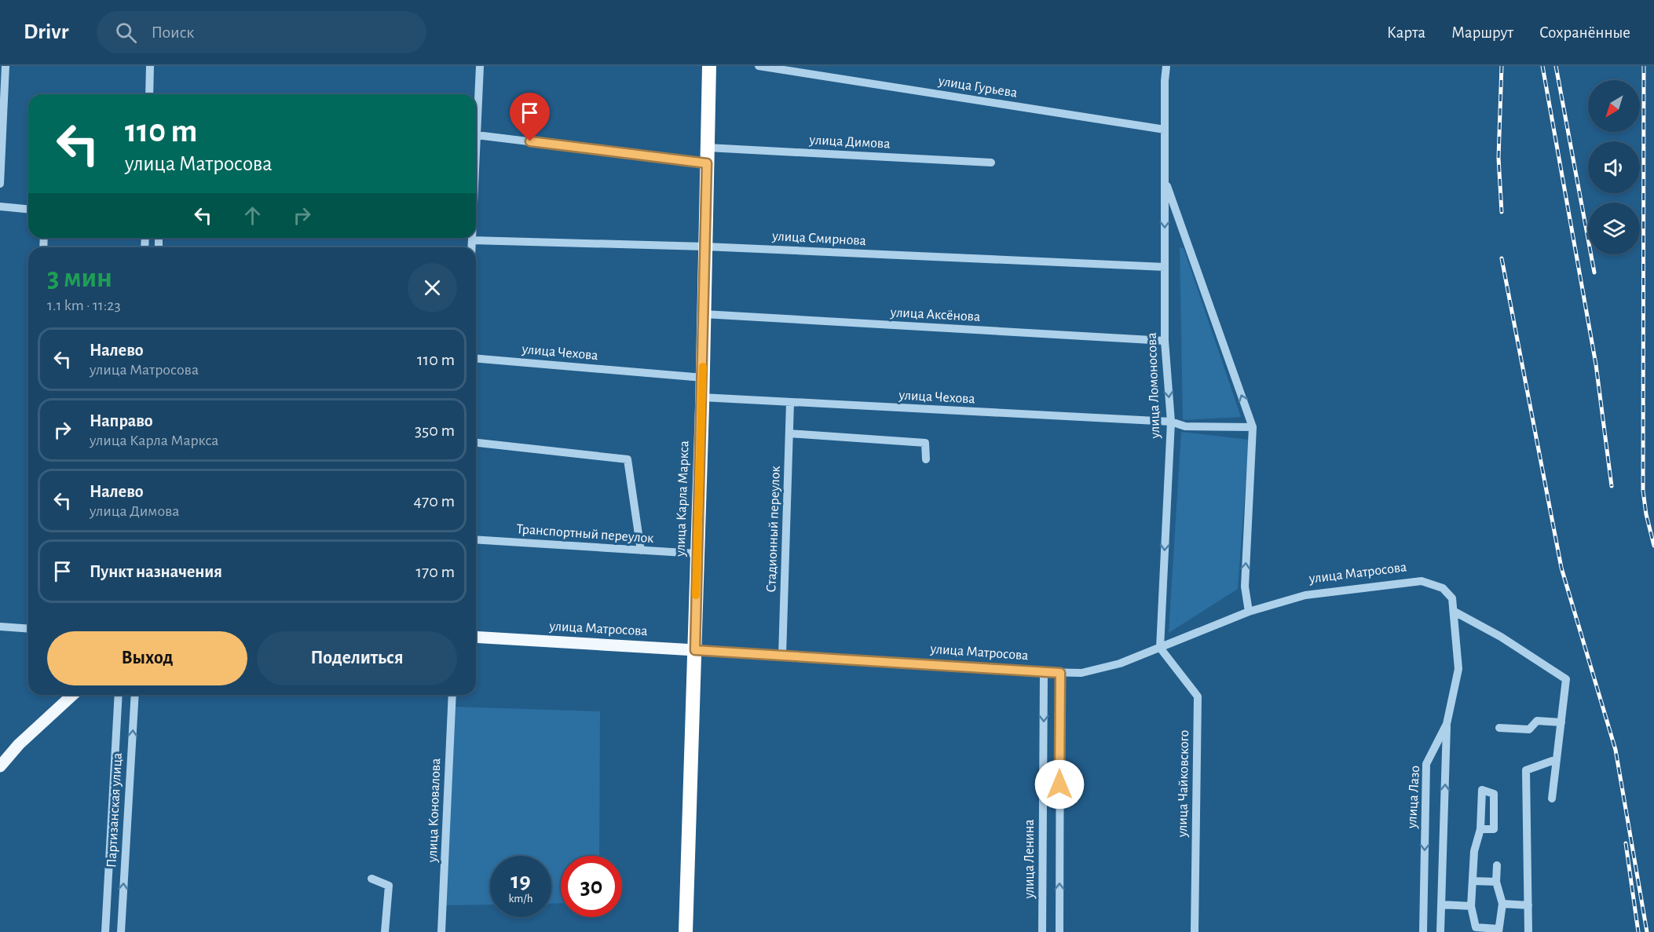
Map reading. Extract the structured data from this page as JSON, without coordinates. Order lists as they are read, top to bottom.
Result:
{
  "streets": {
    "highway": ["улица Карла Маркса"],
    "main road": ["улица Матросова"],
    "street": [
      "улица Гурьева",
      "улица Димова",
      "улица Смирнова",
      "улица Аксёнова",
      "улица Чехова",
      "улица Ломоносова",
      "Стадионный переулок",
      "Транспортный переулок",
      "улица Чайковского",
      "улица Лазо",
      "Партизанская улица",
      "улица Коновалова",
      "улица Ленина"
    ]
  },
  "crossings": [
    ["улица Гурьева", "улица Ломоносова"],
    ["улица Димова", "улица Карла Маркса"],
    ["улица Смирнова", "улица Ломоносова"],
    ["улица Смирнова", "улица Карла Маркса"],
    ["улица Аксёнова", "улица Ломоносова"],
    ["улица Аксёнова", "улица Карла Маркса"],
    ["улица Чехова", "улица Ломоносова"],
    ["улица Чехова", "улица Карла Маркса"],
    ["улица Чехова", "Стадионный переулок"],
    ["улица Ломоносова", "улица Матросова"],
    ["улица Ломоносова", "улица Чайковского"],
    ["улица Карла Маркса", "Транспортный переулок"],
    ["улица Карла Маркса", "улица Матросова"],
    ["Стадионный переулок", "улица Матросова"],
    ["улица Матросова", "улица Чайковского"],
    ["улица Матросова", "улица Лазо"],
    ["улица Матросова", "улица Ленина"]
  ],
  "north": "bottom left",
  "page": {
    "header": "Drivr",
    "search": "Поиск",
    "nav": ["Карта", "Маршрут", "Сохранённые"],
    "turn": ["110 m", "улица Матросова"],
    "heading": ["3 мин", "1.1 km · 11:23"],
    "list": [
      {
        "name": "Налево",
        "note": "улица Матросова",
        "value": "110 m"
      },
      {
        "name": "Направо",
        "note": "улица Карла Маркса",
        "value": "350 m"
      },
      {
        "name": "Налево",
        "note": "улица Димова",
        "value": "470 m"
      },
      {
        "name": "Пункт назначения",
        "value": "170 m"
      }
    ],
    "buttons": ["Выход", "Поделиться"],
    "speed": "19 km/h",
    "limit": "30"
  }
}
